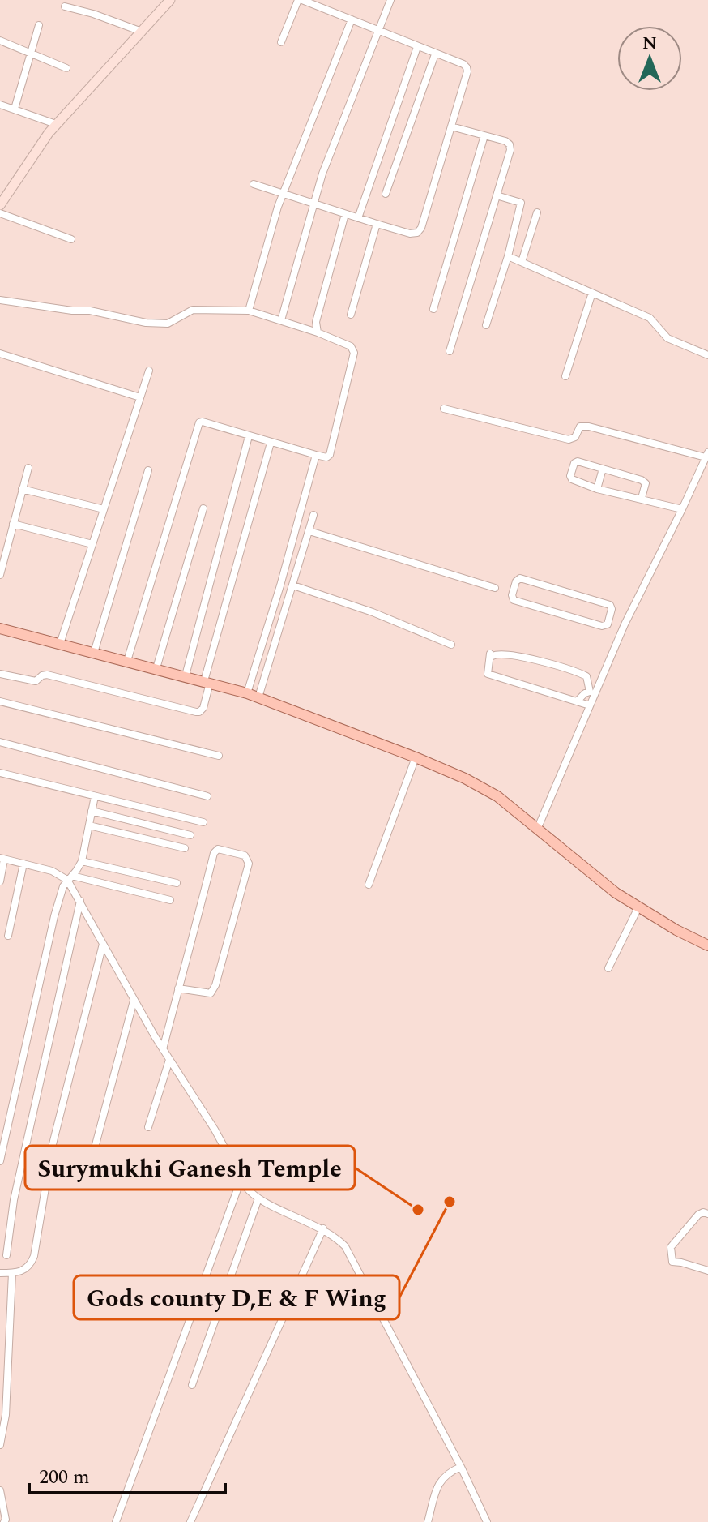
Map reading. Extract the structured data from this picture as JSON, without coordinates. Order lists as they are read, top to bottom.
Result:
{
  "places": ["Gods county D,E & F Wing", "Surymukhi Ganesh Temple"],
  "scale_bar": "200 m",
  "north": "top"
}
